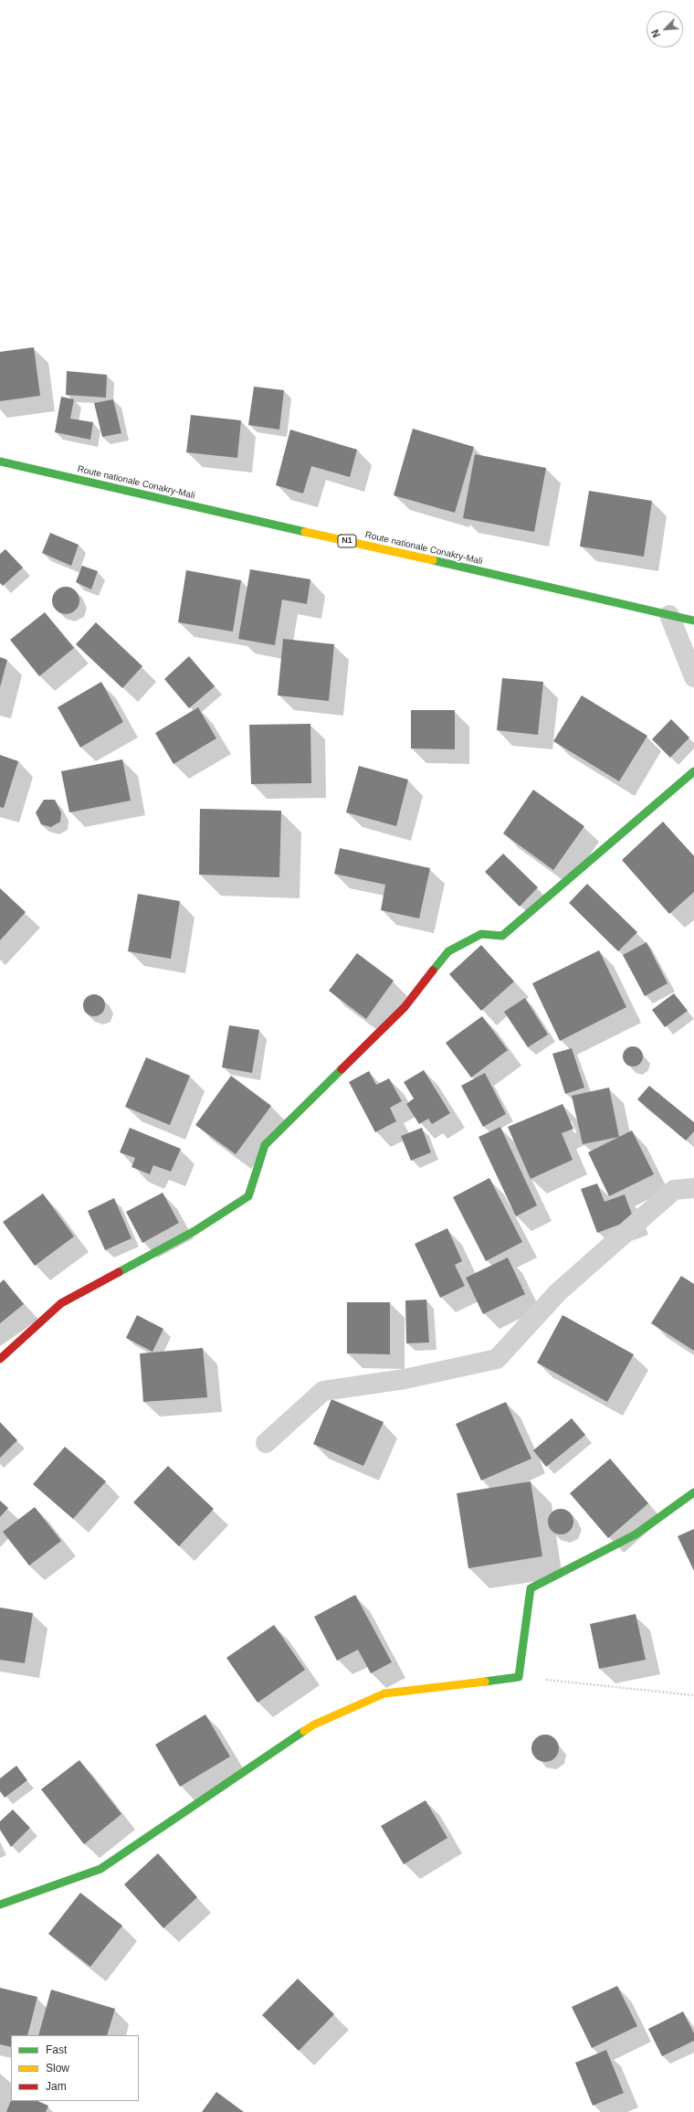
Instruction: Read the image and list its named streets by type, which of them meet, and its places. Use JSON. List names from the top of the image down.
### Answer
{
  "streets": {
    "main road": ["Route nationale Conakry-Mali", "N1"]
  },
  "legend": ["Fast", "Slow", "Jam"],
  "north": "bottom left"
}
